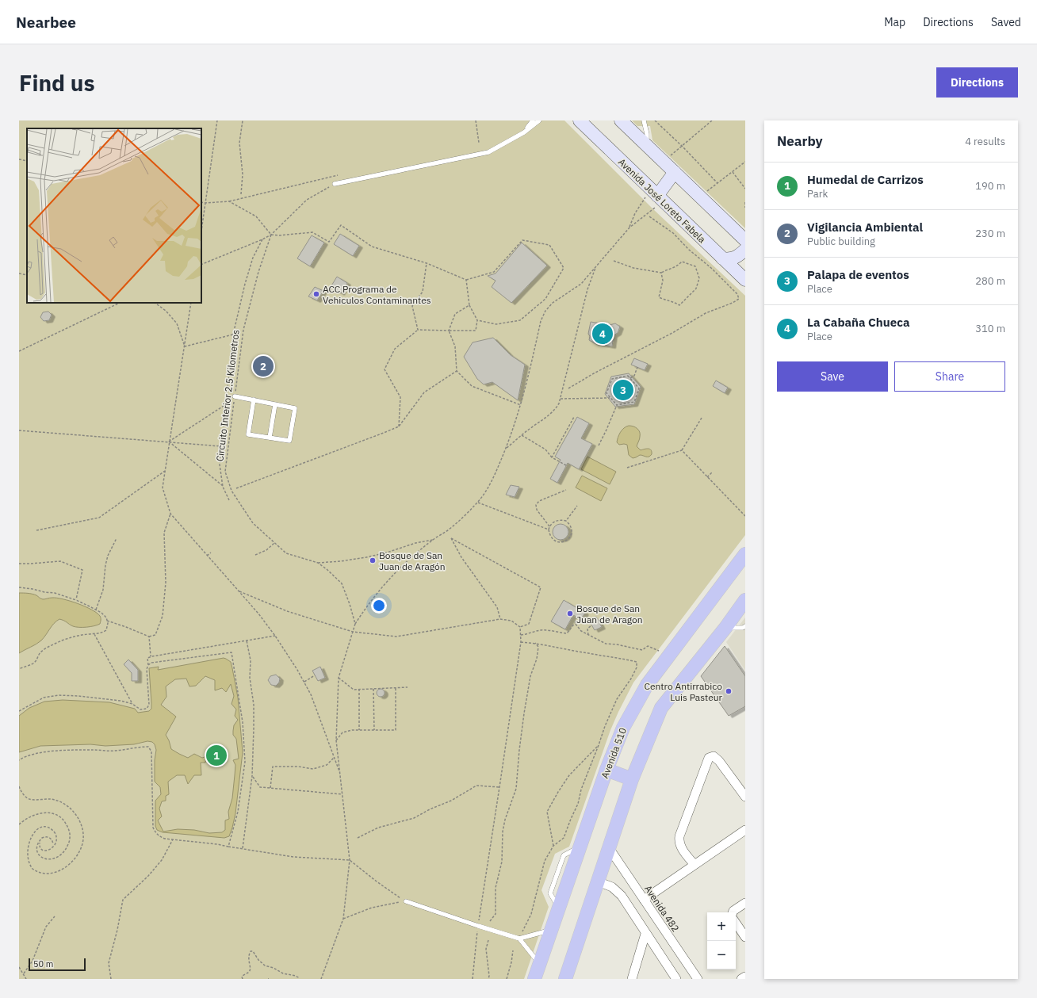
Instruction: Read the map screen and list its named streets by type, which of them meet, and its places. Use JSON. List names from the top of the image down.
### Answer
{
  "streets": {
    "main road": ["Avenida José Loreto Fabela", "Avenida 510"],
    "street": ["Avenida 482"],
    "path": ["Circuito Interior 2.5 Kilometros"]
  },
  "places": [
    "ACC Programa de Vehiculos Contaminantes",
    "Bosque de San Juan de Aragón",
    "Bosque de San Juan de Aragon",
    "Centro Antirrabico Luis Pasteur"
  ],
  "scale_bar": "50 m",
  "page": {
    "header": "Nearbee",
    "nav": ["Map", "Directions", "Saved"],
    "buttons": [
      "Directions",
      ["Save", "Share"]
    ],
    "title": "Find us",
    "heading": ["Nearby", "4 results"],
    "list": [
      {
        "mark": "1",
        "name": "Humedal de Carrizos",
        "note": "Park",
        "value": "190 m"
      },
      {
        "mark": "2",
        "name": "Vigilancia Ambiental",
        "note": "Public building",
        "value": "230 m"
      },
      {
        "mark": "3",
        "name": "Palapa de eventos",
        "note": "Place",
        "value": "280 m"
      },
      {
        "mark": "4",
        "name": "La Cabaña Chueca",
        "note": "Place",
        "value": "310 m"
      }
    ],
    "pins": [
      "4",
      "2",
      "3",
      "1"
    ],
    "map_buttons": ["+", "−"],
    "scale": "50 m"
  }
}
